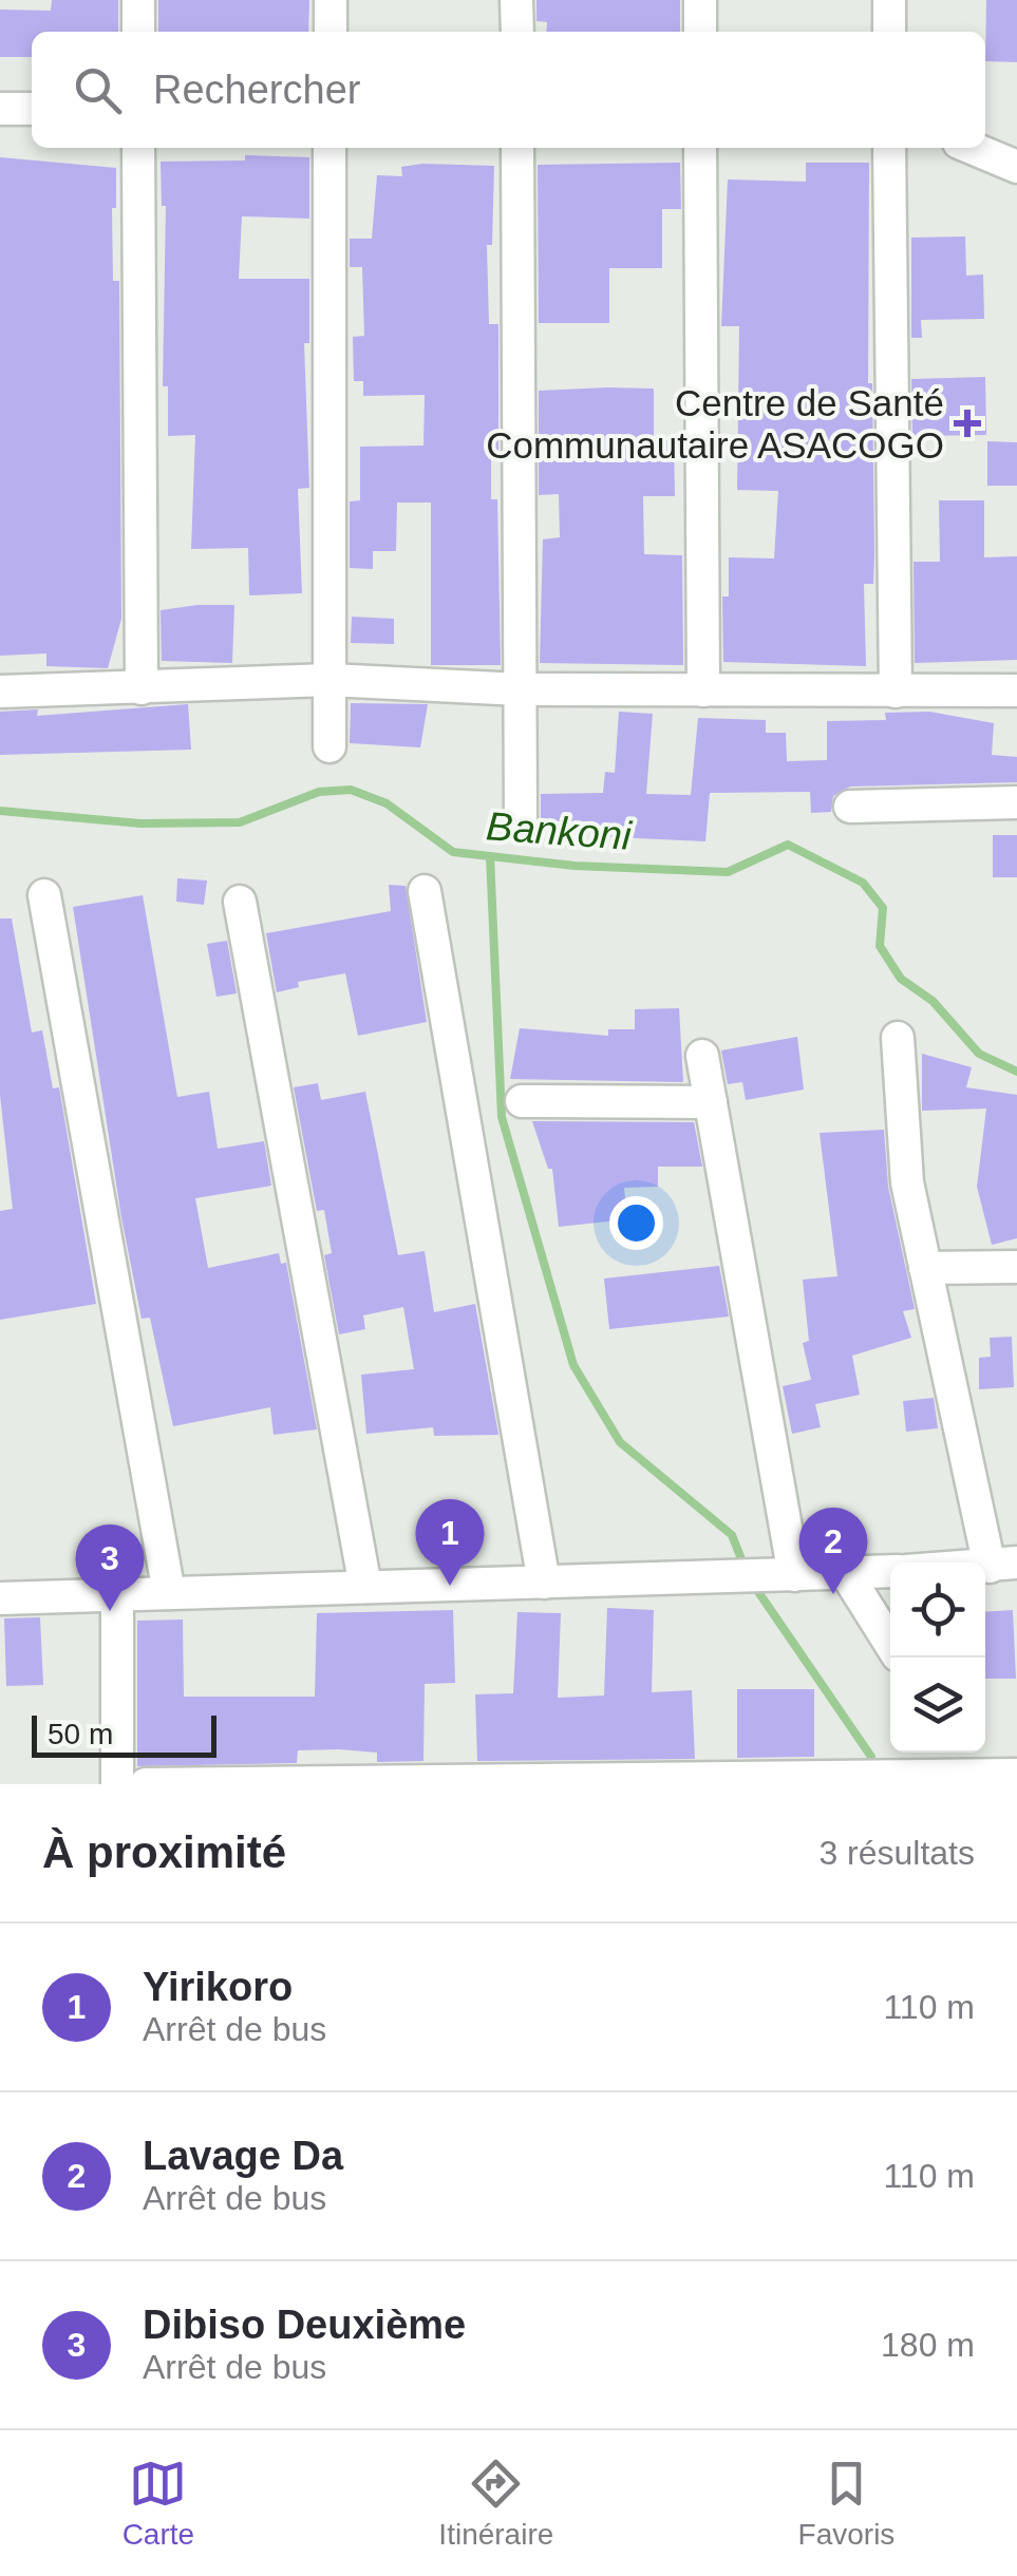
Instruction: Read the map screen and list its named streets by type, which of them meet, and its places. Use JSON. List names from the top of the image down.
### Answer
{
  "water": ["Bankoni"],
  "places": {
    "health": ["Centre de Santé Communautaire ASACOGO"]
  },
  "scale_bar": "50 m",
  "page": {
    "search": "Rechercher",
    "pins": ["1", "2", "3"],
    "scale": "50 m",
    "heading": ["À proximité", "3 résultats"],
    "list": [
      {
        "mark": "1",
        "name": "Yirikoro",
        "note": "Arrêt de bus",
        "value": "110 m"
      },
      {
        "mark": "2",
        "name": "Lavage Da",
        "note": "Arrêt de bus",
        "value": "110 m"
      },
      {
        "mark": "3",
        "name": "Dibiso Deuxième",
        "note": "Arrêt de bus",
        "value": "180 m"
      }
    ],
    "nav": ["Carte", "Itinéraire", "Favoris"]
  }
}
